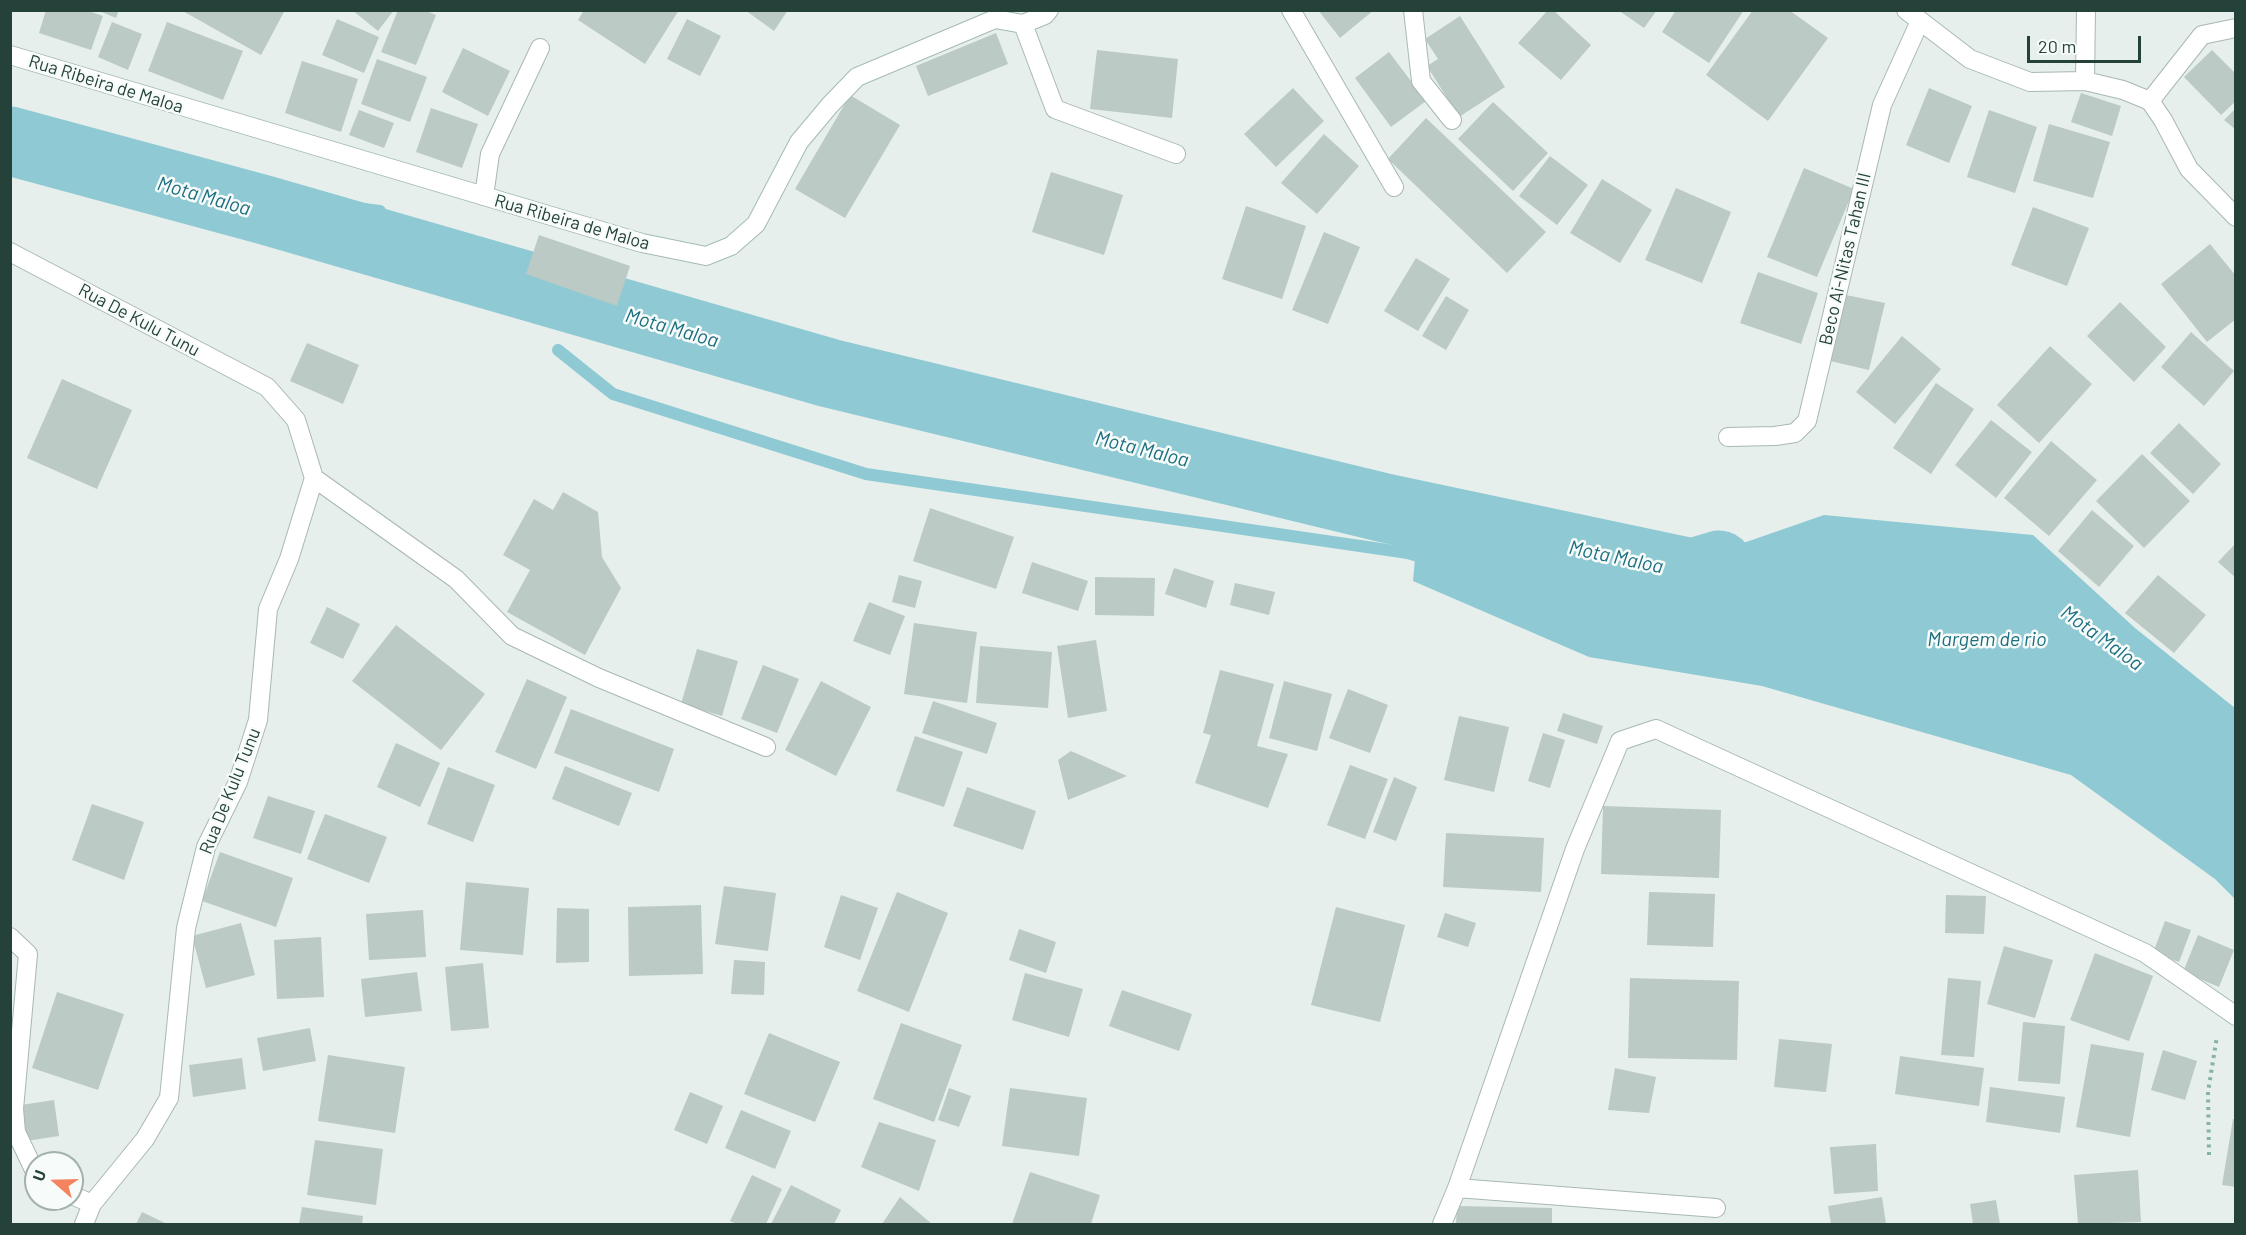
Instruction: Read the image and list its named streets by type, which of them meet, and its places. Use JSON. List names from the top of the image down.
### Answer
{
  "streets": {
    "street": ["Rua Ribeira de Maloa", "Beco Ai-Nitas Tahan III", "Rua De Kulu Tunu"]
  },
  "water": ["Mota Maloa", "Margem de rio"],
  "scale_bar": "20 m",
  "north": "left"
}
